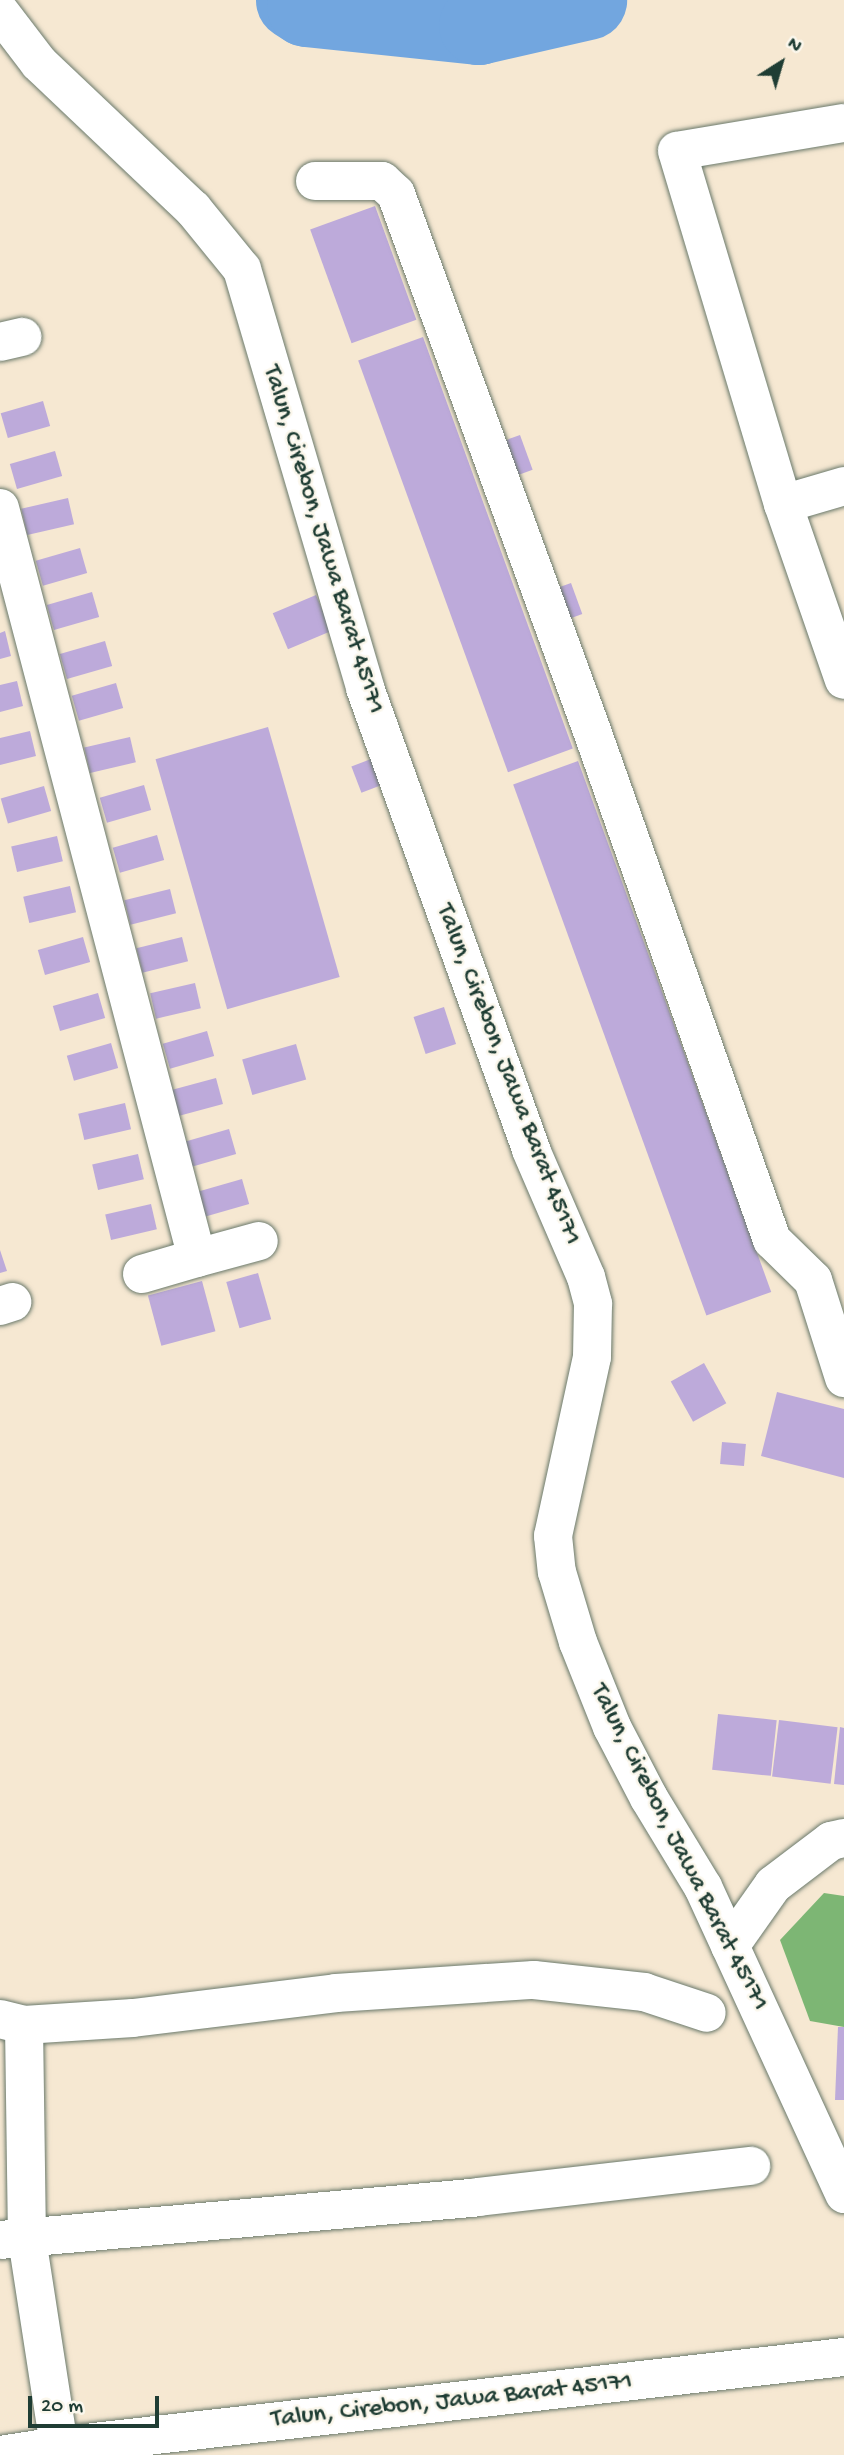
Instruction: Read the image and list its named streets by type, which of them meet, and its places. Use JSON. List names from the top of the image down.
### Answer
{
  "streets": {
    "street": ["Talun, Cirebon, Jawa Barat 45171"]
  },
  "scale_bar": "20 m",
  "north": "top right"
}
